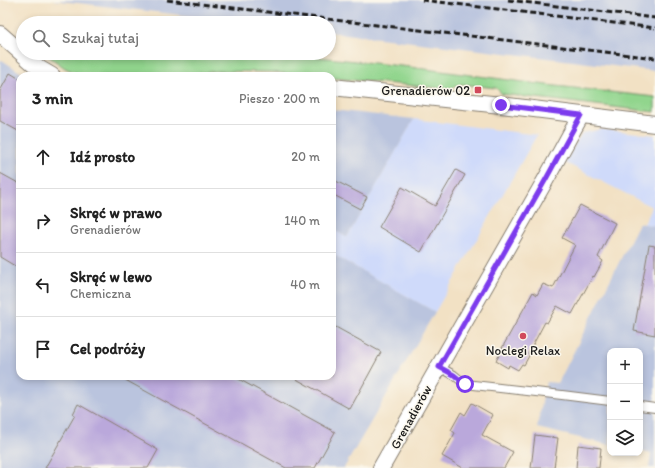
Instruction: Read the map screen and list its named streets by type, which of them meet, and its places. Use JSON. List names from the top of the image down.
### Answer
{
  "streets": {
    "street": ["Grenadierów"]
  },
  "places": {
    "transit": ["Grenadierów 02"],
    "other": ["Noclegi Relax"]
  },
  "page": {
    "search": "Szukaj tutaj",
    "heading": ["3 min", "Pieszo · 200 m"],
    "list": [
      ["Idź prosto", "20 m"],
      ["Skręć w prawo", "Grenadierów", "140 m"],
      ["Skręć w lewo", "Chemiczna", "40 m"],
      "Cel podróży"
    ],
    "map_buttons": ["+", "−"]
  }
}
